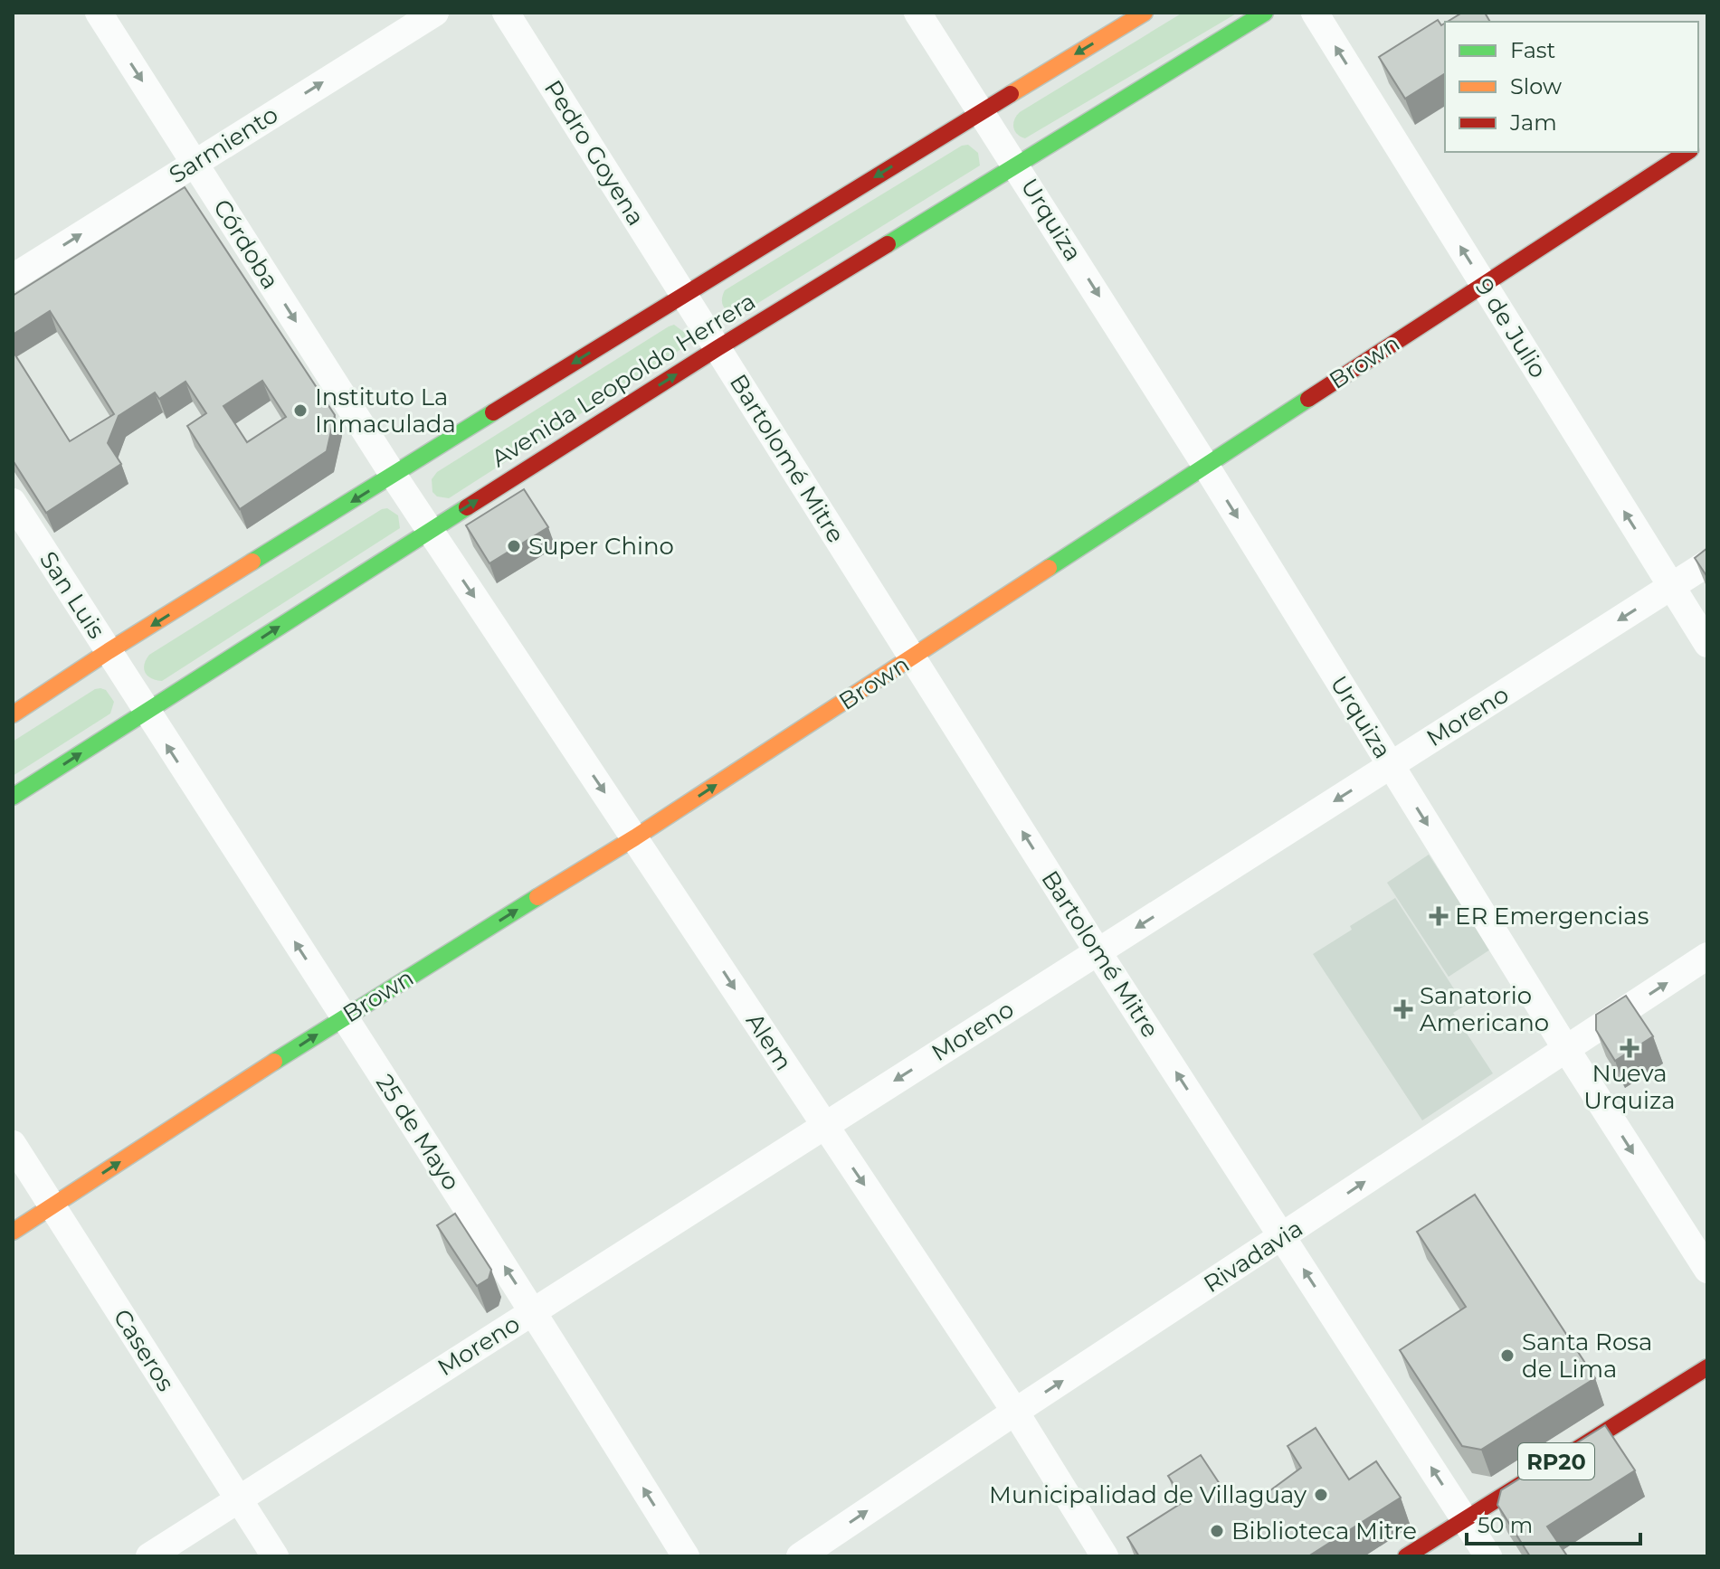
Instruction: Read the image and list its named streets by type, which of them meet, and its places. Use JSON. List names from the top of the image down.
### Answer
{
  "streets": {
    "street": [
      "Sarmiento",
      "Pedro Goyena",
      "Urquiza",
      "Córdoba",
      "9 de Julio",
      "Brown",
      "Avenida Leopoldo Herrera",
      "Bartolomé Mitre",
      "San Luis",
      "Moreno",
      "Alem",
      "25 de Mayo",
      "Rivadavia",
      "Caseros",
      "RP20"
    ]
  },
  "crossings": [
    ["Sarmiento", "Córdoba"],
    ["Pedro Goyena", "Avenida Leopoldo Herrera"],
    ["Pedro Goyena", "Bartolomé Mitre"],
    ["Urquiza", "Brown"],
    ["Urquiza", "Avenida Leopoldo Herrera"],
    ["Urquiza", "Moreno"],
    ["Urquiza", "Rivadavia"],
    ["Córdoba", "Avenida Leopoldo Herrera"],
    ["Córdoba", "Alem"],
    ["9 de Julio", "Brown"],
    ["9 de Julio", "Moreno"],
    ["Brown", "Bartolomé Mitre"],
    ["Brown", "Alem"],
    ["Brown", "25 de Mayo"],
    ["Brown", "Caseros"],
    ["Avenida Leopoldo Herrera", "Bartolomé Mitre"],
    ["Avenida Leopoldo Herrera", "San Luis"],
    ["Avenida Leopoldo Herrera", "Alem"],
    ["Avenida Leopoldo Herrera", "25 de Mayo"],
    ["Bartolomé Mitre", "Moreno"],
    ["Bartolomé Mitre", "Rivadavia"],
    ["Bartolomé Mitre", "RP20"],
    ["San Luis", "25 de Mayo"],
    ["Moreno", "Alem"],
    ["Moreno", "25 de Mayo"],
    ["Moreno", "Caseros"],
    ["Alem", "Rivadavia"]
  ],
  "one_way": [
    "Sarmiento",
    "Urquiza",
    "Córdoba",
    "9 de Julio",
    "Brown",
    "Bartolomé Mitre",
    "Moreno",
    "Alem",
    "25 de Mayo",
    "Rivadavia"
  ],
  "places": {
    "other": [
      "Instituto La Inmaculada",
      "Super Chino",
      "Santa Rosa de Lima",
      "Municipalidad de Villaguay",
      "Biblioteca Mitre"
    ],
    "health": ["ER Emergencias", "Sanatorio Americano", "Nueva Urquiza"]
  },
  "legend": ["Fast", "Slow", "Jam"],
  "scale_bar": "50 m"
}
